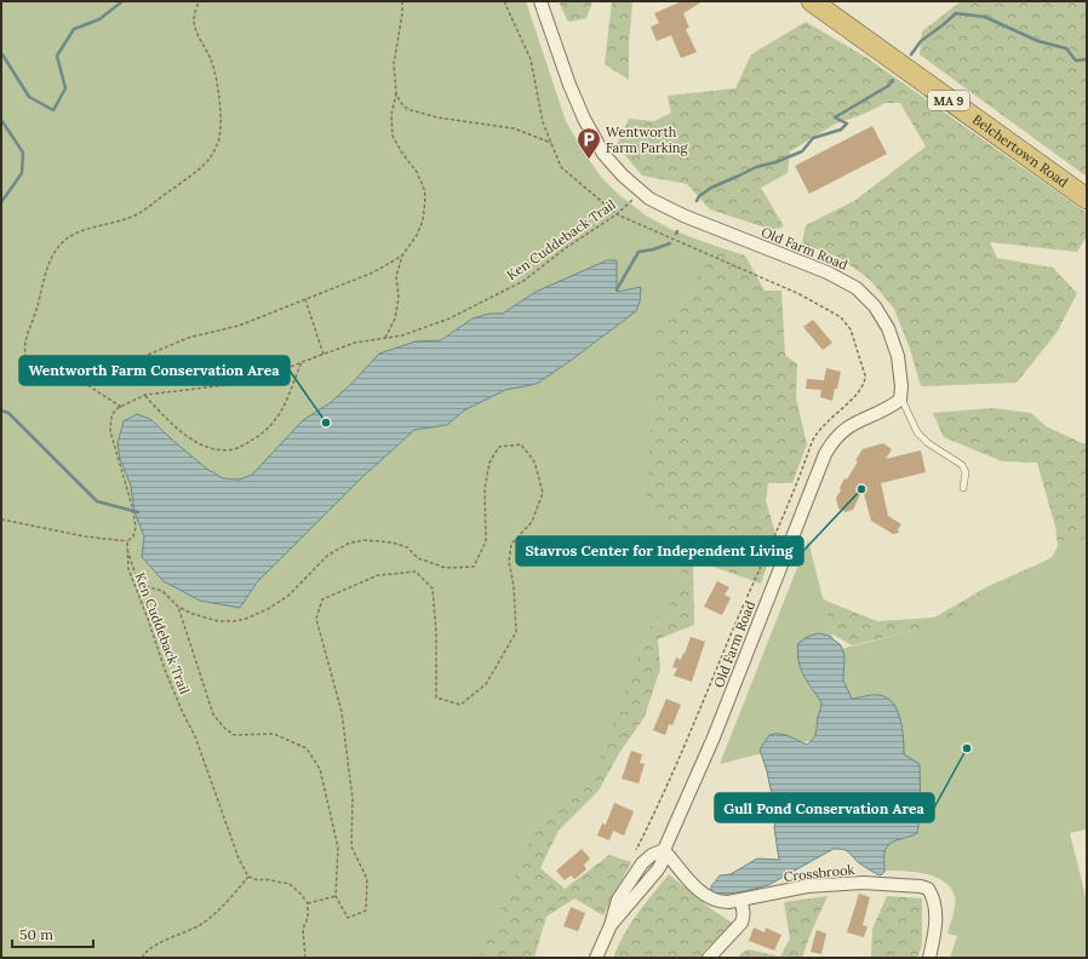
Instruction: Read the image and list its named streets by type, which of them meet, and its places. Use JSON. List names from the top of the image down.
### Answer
{
  "streets": {
    "highway": ["MA 9", "Belchertown Road"],
    "street": ["Old Farm Road", "Crossbrook"],
    "path": ["Ken Cuddeback Trail"]
  },
  "crossings": [
    ["Ken Cuddeback Trail", "Old Farm Road"],
    ["Old Farm Road", "Crossbrook"]
  ],
  "places": {
    "parking": ["Wentworth Farm Parking"],
    "other": ["Wentworth Farm Conservation Area", "Stavros Center for Independent Living", "Gull Pond Conservation Area"]
  },
  "scale_bar": "50 m"
}
